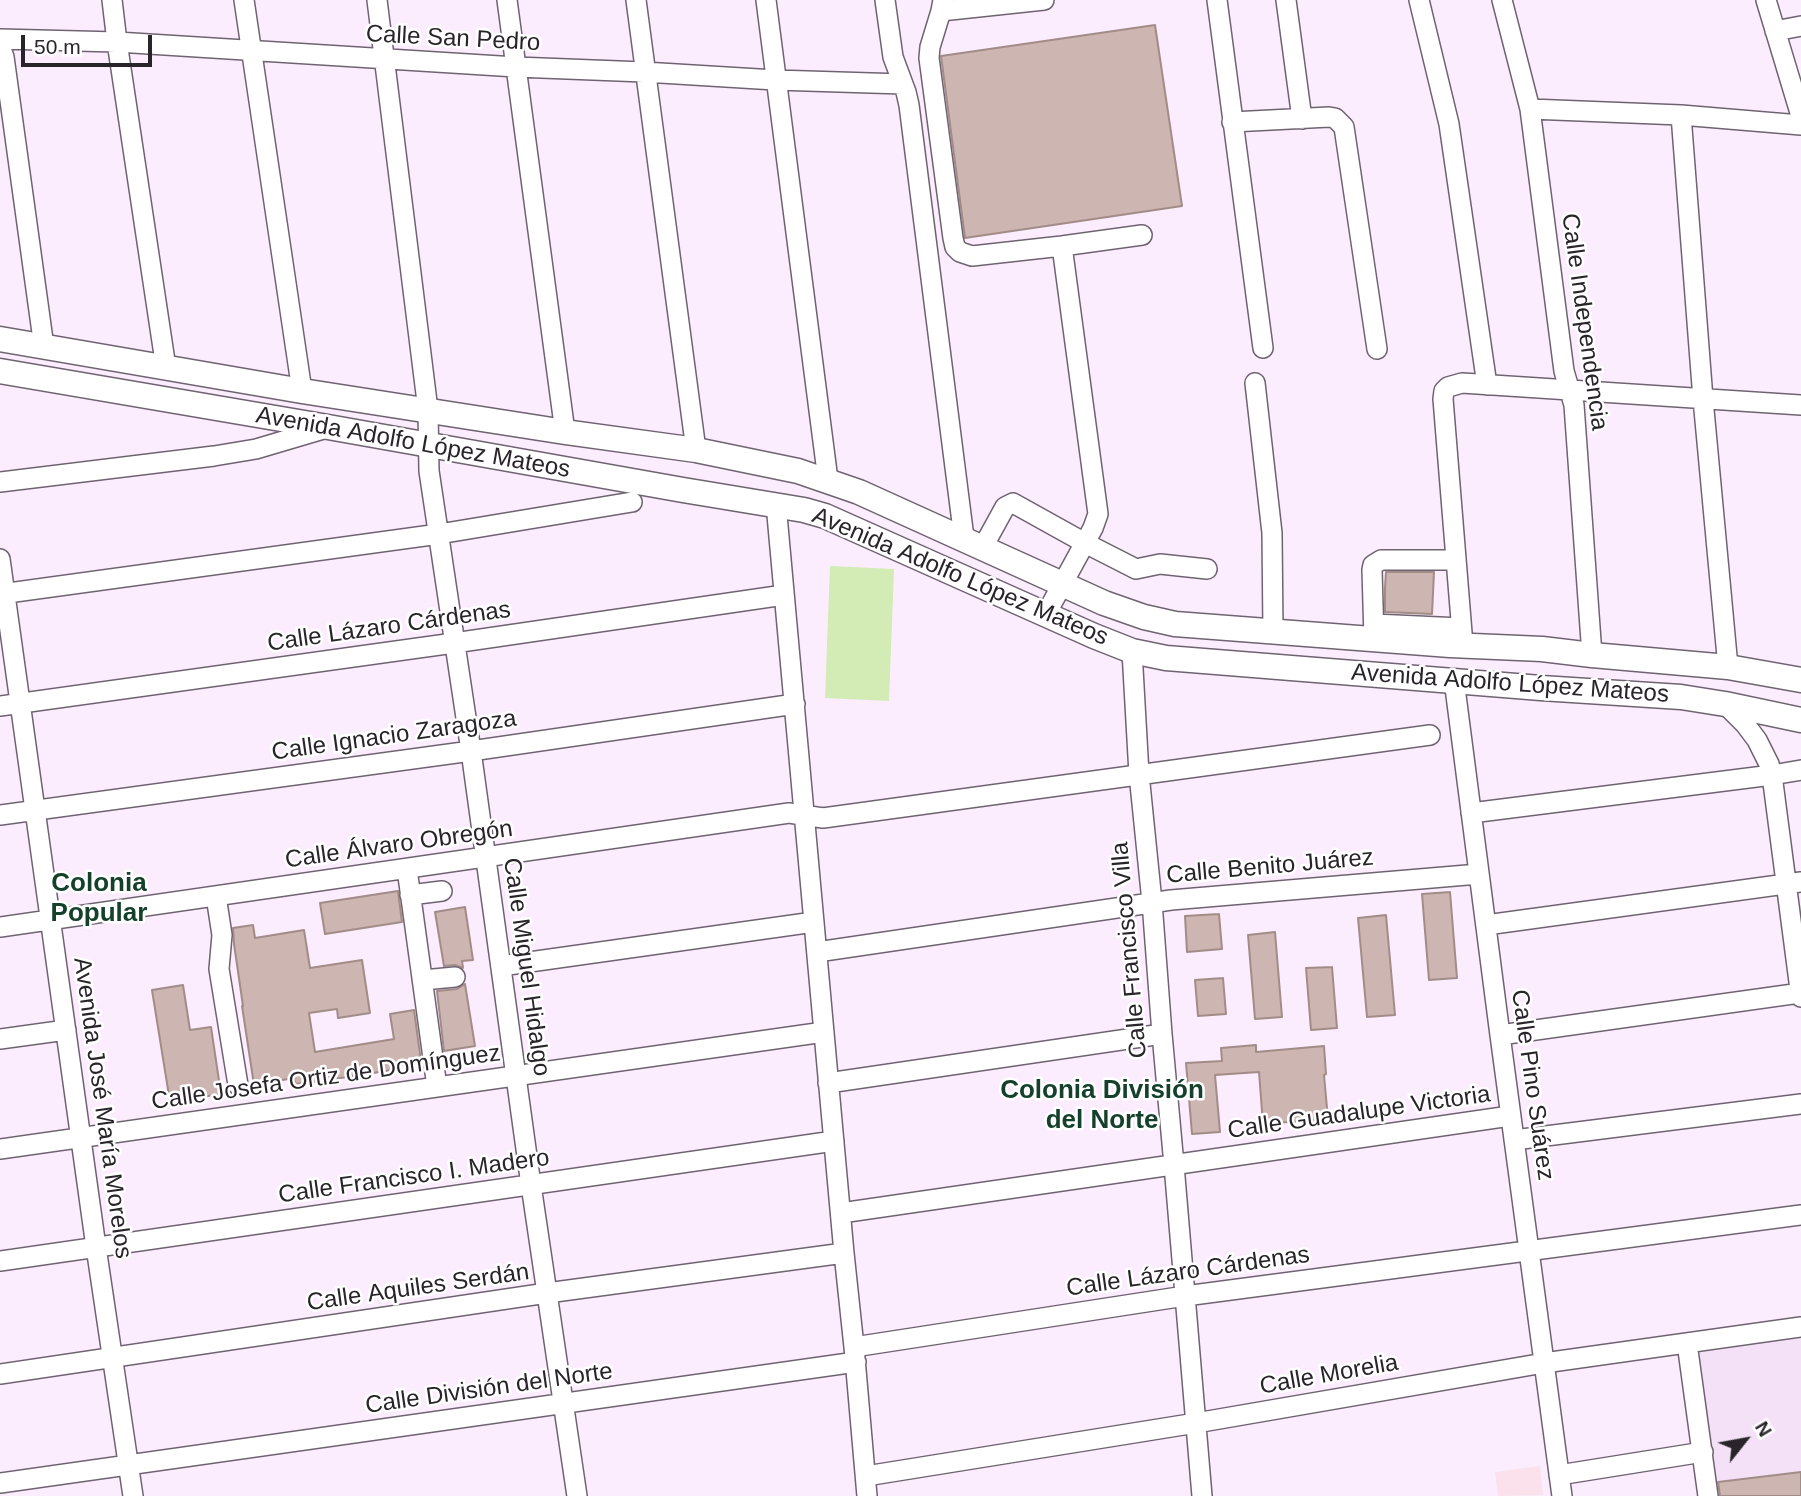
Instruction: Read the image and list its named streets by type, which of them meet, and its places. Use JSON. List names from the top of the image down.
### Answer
{
  "streets": {
    "main road": ["Avenida Adolfo López Mateos"],
    "street": [
      "Calle San Pedro",
      "Calle Independencia",
      "Calle Lázaro Cárdenas",
      "Calle Ignacio Zaragoza",
      "Calle Álvaro Obregón",
      "Calle Benito Juárez",
      "Calle Francisco Villa",
      "Calle Miguel Hidalgo",
      "Calle Josefa Ortiz de Domínguez",
      "Calle Pino Suárez",
      "Avenida José María Morelos",
      "Calle Guadalupe Victoria",
      "Calle Francisco I. Madero",
      "Calle Aquiles Serdán",
      "Calle Morelia",
      "Calle División del Norte"
    ]
  },
  "crossings": [
    ["Calle San Pedro", "Calle Miguel Hidalgo"],
    ["Calle Independencia", "Avenida Adolfo López Mateos"],
    ["Avenida Adolfo López Mateos", "Calle Francisco Villa"],
    ["Avenida Adolfo López Mateos", "Calle Miguel Hidalgo"],
    ["Avenida Adolfo López Mateos", "Calle Pino Suárez"],
    ["Calle Lázaro Cárdenas", "Calle Francisco Villa"],
    ["Calle Lázaro Cárdenas", "Calle Miguel Hidalgo"],
    ["Calle Lázaro Cárdenas", "Calle Pino Suárez"],
    ["Calle Lázaro Cárdenas", "Avenida José María Morelos"],
    ["Calle Lázaro Cárdenas", "Calle División del Norte"],
    ["Calle Ignacio Zaragoza", "Calle Miguel Hidalgo"],
    ["Calle Ignacio Zaragoza", "Avenida José María Morelos"],
    ["Calle Álvaro Obregón", "Calle Francisco Villa"],
    ["Calle Álvaro Obregón", "Calle Miguel Hidalgo"],
    ["Calle Álvaro Obregón", "Avenida José María Morelos"],
    ["Calle Benito Juárez", "Calle Francisco Villa"],
    ["Calle Benito Juárez", "Calle Pino Suárez"],
    ["Calle Francisco Villa", "Calle Guadalupe Victoria"],
    ["Calle Francisco Villa", "Calle Morelia"],
    ["Calle Miguel Hidalgo", "Calle Josefa Ortiz de Domínguez"],
    ["Calle Miguel Hidalgo", "Calle Francisco I. Madero"],
    ["Calle Miguel Hidalgo", "Calle Aquiles Serdán"],
    ["Calle Miguel Hidalgo", "Calle División del Norte"],
    ["Calle Josefa Ortiz de Domínguez", "Avenida José María Morelos"],
    ["Calle Pino Suárez", "Calle Guadalupe Victoria"],
    ["Calle Pino Suárez", "Calle Morelia"],
    ["Avenida José María Morelos", "Calle Francisco I. Madero"],
    ["Avenida José María Morelos", "Calle Aquiles Serdán"],
    ["Avenida José María Morelos", "Calle División del Norte"]
  ],
  "districts": ["Colonia Popular", "Colonia División del Norte"],
  "scale_bar": "50 m",
  "north": "top right"
}
